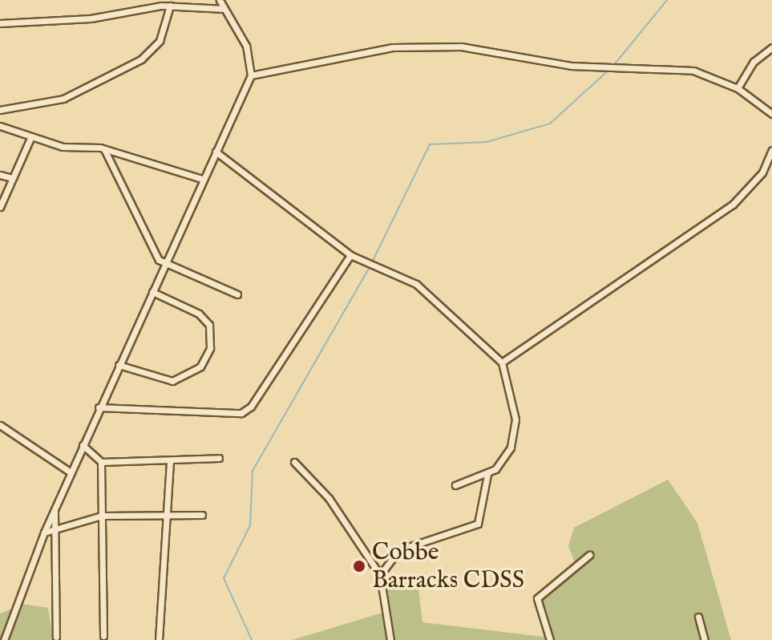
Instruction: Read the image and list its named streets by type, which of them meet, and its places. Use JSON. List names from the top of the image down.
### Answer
{
  "places": ["Cobbe Barracks CDSS"]
}
